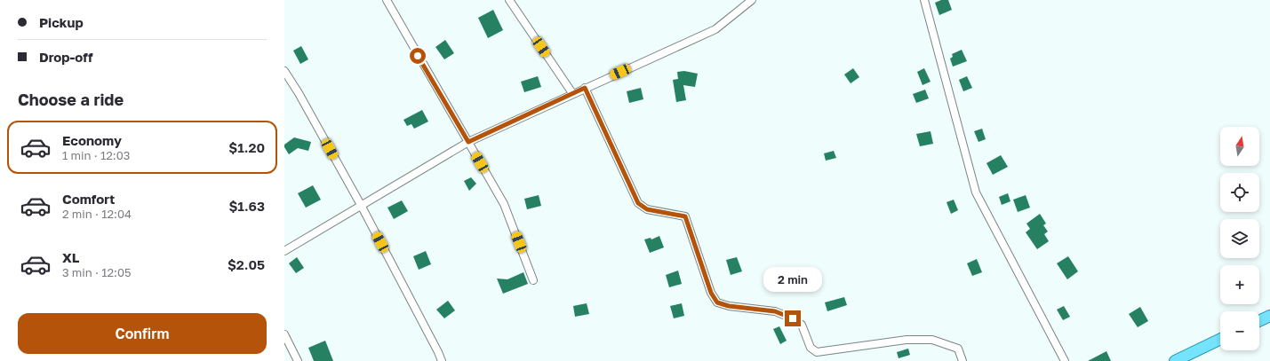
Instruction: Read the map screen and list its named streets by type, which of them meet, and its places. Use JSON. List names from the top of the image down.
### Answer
{
  "north": "top",
  "page": {
    "banner": ["Pickup", "Drop-off"],
    "heading": "Choose a ride",
    "list": [
      {
        "name": "Economy",
        "note": "1 min · 12:03",
        "value": "$1.20"
      },
      {
        "name": "Comfort",
        "note": "2 min · 12:04",
        "value": "$1.63"
      },
      {
        "name": "XL",
        "note": "3 min · 12:05",
        "value": "$2.05"
      }
    ],
    "map_buttons": ["+", "−"],
    "bubble": "2 min",
    "buttons": "Confirm"
  }
}
